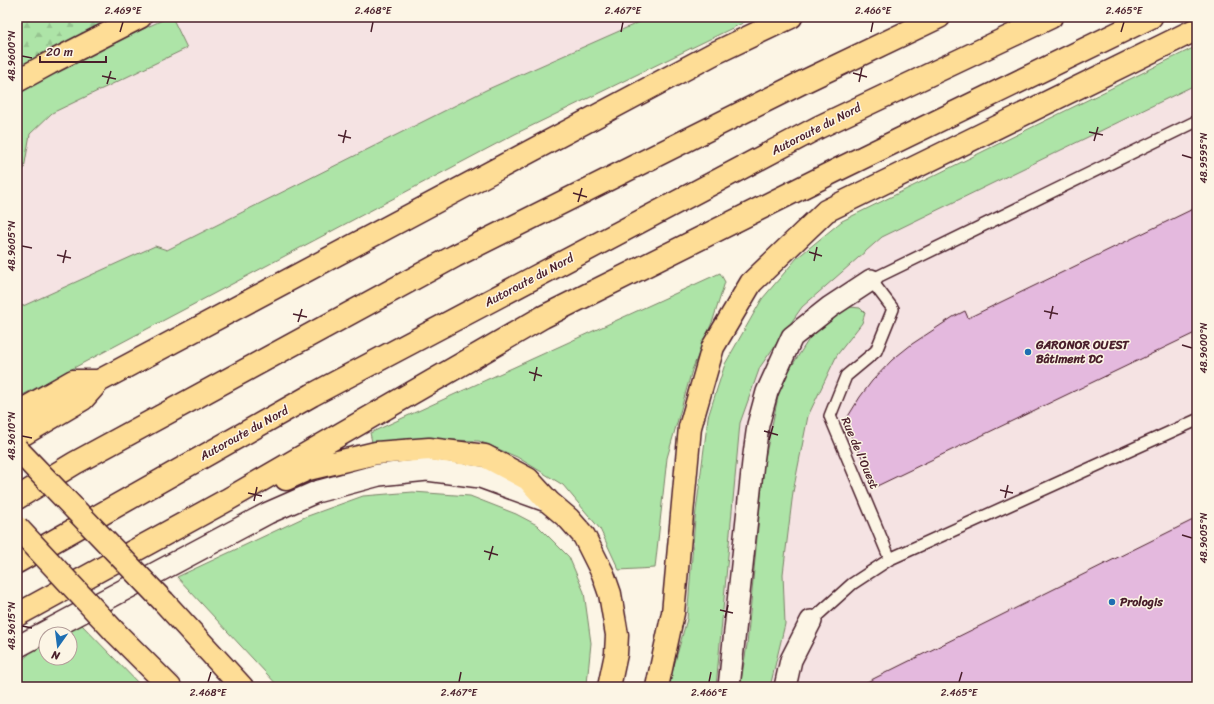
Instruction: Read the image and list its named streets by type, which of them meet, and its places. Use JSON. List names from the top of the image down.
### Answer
{
  "streets": {
    "highway": ["Autoroute du Nord"],
    "lane": ["Rue de l'Ouest"]
  },
  "places": ["GARONOR OUEST Bâtiment DC", "Prologis"],
  "scale_bar": "20 m",
  "north": "bottom",
  "coordinates": [
    "2.469°E",
    "2.468°E",
    "2.467°E",
    "2.466°E",
    "2.465°E",
    "48.9600°N",
    "48.9595°N",
    "48.9605°N",
    "48.9610°N",
    "48.9615°N"
  ]
}
